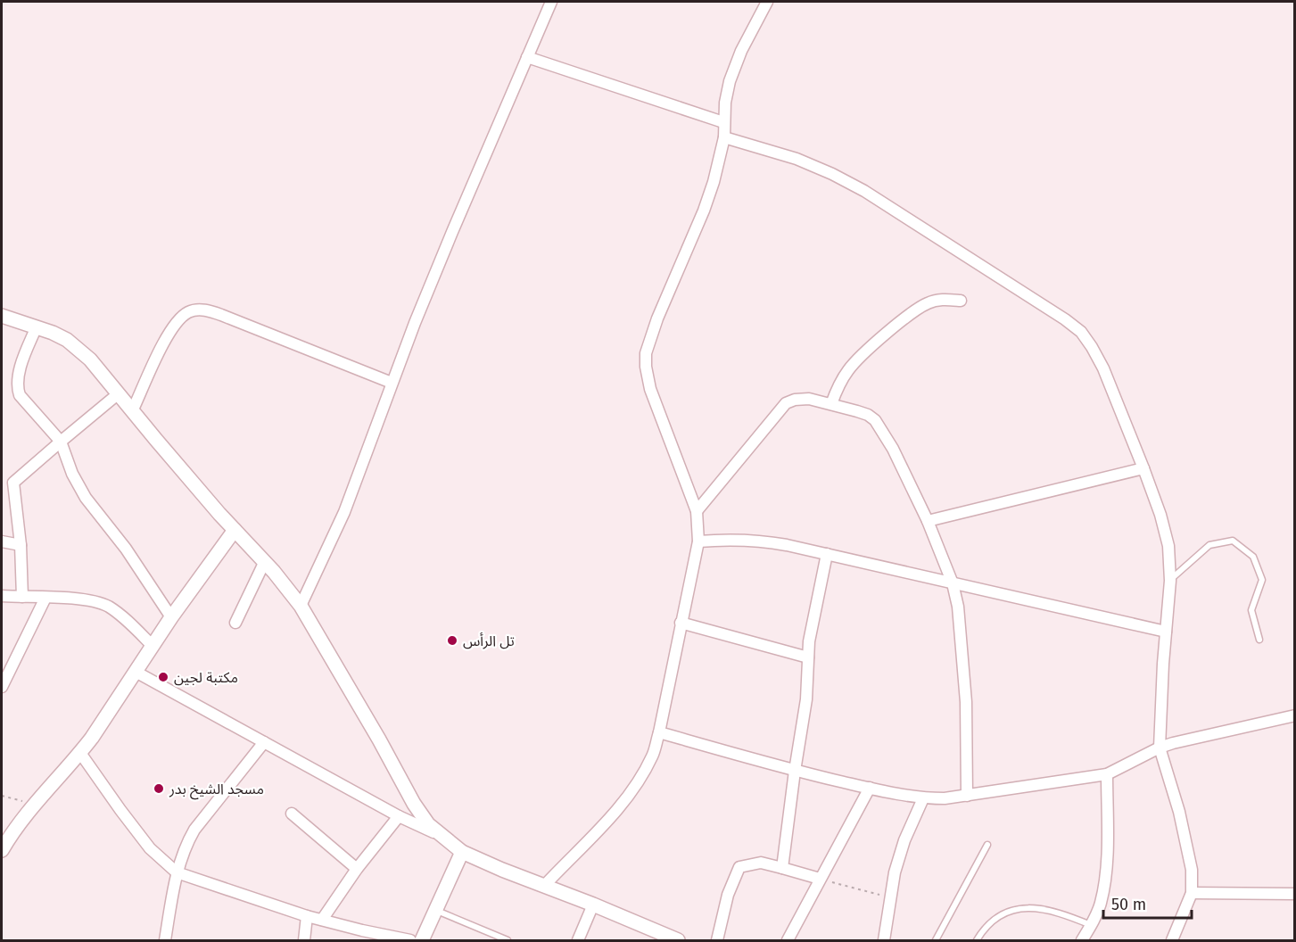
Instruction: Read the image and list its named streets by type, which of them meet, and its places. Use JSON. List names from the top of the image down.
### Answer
{
  "places": ["تل الرأس", "مكتبة لجين", "مسجد الشيخ بدر"],
  "scale_bar": "50 m"
}
